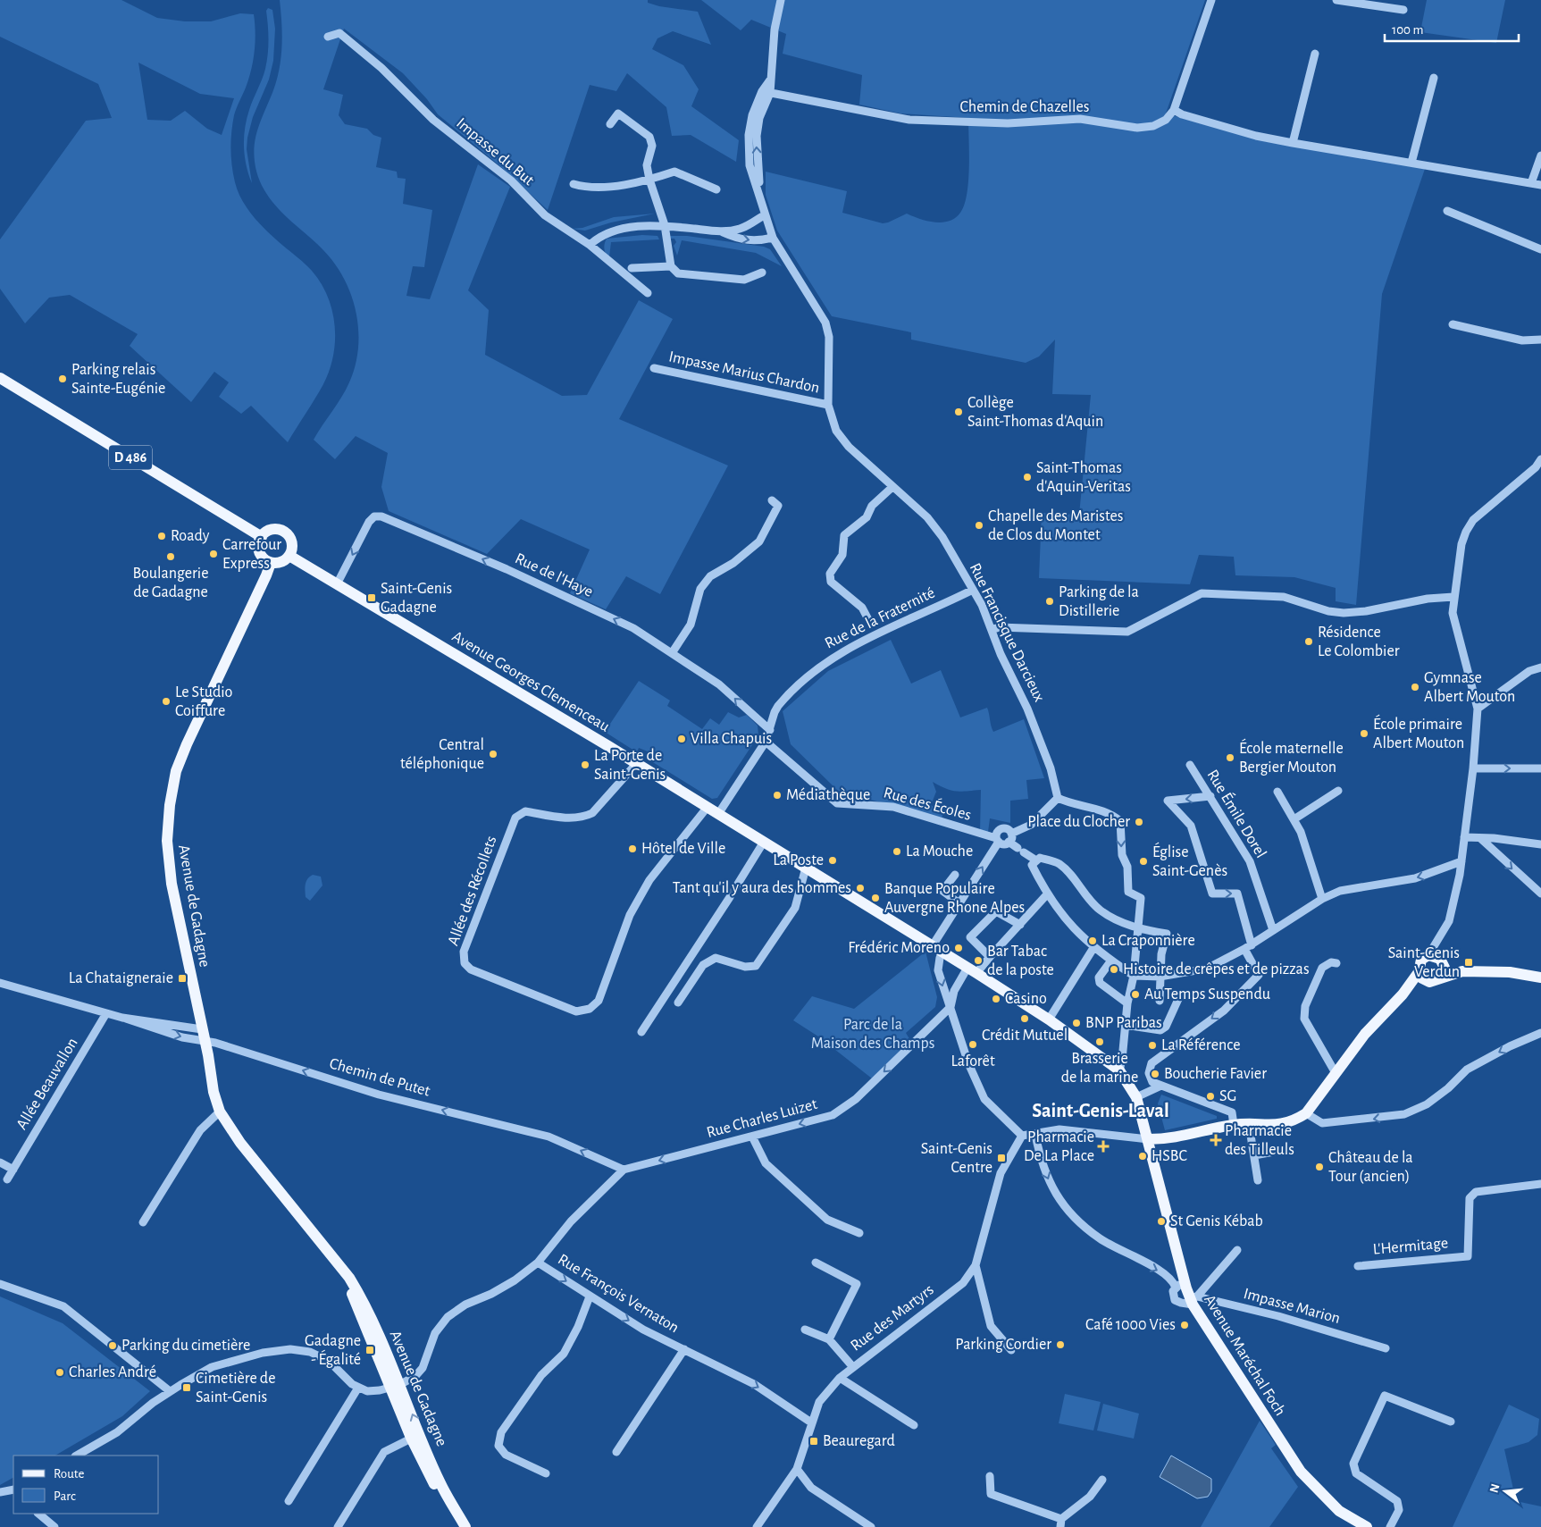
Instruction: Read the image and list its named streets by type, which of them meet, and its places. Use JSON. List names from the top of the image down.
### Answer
{
  "streets": {
    "main road": [
      "D 486",
      "Avenue Georges Clemenceau",
      "Avenue de Gadagne",
      "Avenue Maréchal Foch"
    ],
    "street": [
      "Chemin de Chazelles",
      "Impasse du But",
      "Impasse Marius Chardon",
      "Rue de l'Haye",
      "Rue de la Fraternité",
      "Rue Francisque Darcieux",
      "Rue des Écoles",
      "Rue Émile Dorel",
      "Allée des Récollets",
      "Chemin de Putet",
      "Allée Beauvallon",
      "Rue Charles Luizet",
      "L'Hermitage",
      "Rue François Vernaton",
      "Impasse Marion",
      "Rue des Martyrs"
    ]
  },
  "crossings": [
    ["Chemin de Chazelles", "Rue Francisque Darcieux"],
    ["Impasse Marius Chardon", "Rue Francisque Darcieux"],
    ["D 486", "Avenue Georges Clemenceau"],
    ["D 486", "Avenue de Gadagne"],
    ["Rue de l'Haye", "Rue de la Fraternité"],
    ["Rue de l'Haye", "Avenue Georges Clemenceau"],
    ["Rue de la Fraternité", "Rue Francisque Darcieux"],
    ["Rue de la Fraternité", "Avenue Georges Clemenceau"],
    ["Rue de la Fraternité", "Rue des Écoles"],
    ["Avenue Georges Clemenceau", "Allée des Récollets"],
    ["Avenue Georges Clemenceau", "Avenue de Gadagne"],
    ["Avenue Georges Clemenceau", "Rue Charles Luizet"],
    ["Avenue Georges Clemenceau", "Avenue Maréchal Foch"],
    ["Avenue de Gadagne", "Chemin de Putet"],
    ["Chemin de Putet", "Allée Beauvallon"],
    ["Chemin de Putet", "Rue Charles Luizet"],
    ["Rue François Vernaton", "Rue des Martyrs"],
    ["Impasse Marion", "Avenue Maréchal Foch"]
  ],
  "one_way": ["Rue de l'Haye", "Rue Charles Luizet", "Rue François Vernaton"],
  "districts": ["Saint-Genis-Laval"],
  "parks": ["Parc de la Maison des Champs"],
  "places": {
    "other": [
      "Parking relais Sainte-Eugénie",
      "Collège Saint-Thomas d'Aquin",
      "Saint-Thomas d'Aquin-Veritas",
      "Chapelle des Maristes de Clos du Montet",
      "Roady",
      "Carrefour Express",
      "Boulangerie de Gadagne",
      "Parking de la Distillerie",
      "Résidence Le Colombier",
      "Gymnase Albert Mouton",
      "Le Studio Coiffure",
      "École primaire Albert Mouton",
      "Villa Chapuis",
      "Central téléphonique",
      "École maternelle Bergier Mouton",
      "La Porte de Saint-Genis",
      "Médiathèque",
      "Place du Clocher",
      "Hôtel de Ville",
      "La Mouche",
      "La Poste",
      "Église Saint-Genès",
      "Tant qu'il y aura des hommes",
      "Banque Populaire Auvergne Rhone Alpes",
      "La Craponnière",
      "Frédéric Moreno",
      "Bar Tabac de la poste",
      "Histoire de crêpes et de pizzas",
      "Au Temps Suspendu",
      "Casino",
      "Crédit Mutuel",
      "BNP Paribas",
      "Brasserie de la marine",
      "Laforêt",
      "La Référence",
      "Boucherie Favier",
      "SG",
      "HSBC",
      "Château de la Tour (ancien)",
      "St Genis Kébab",
      "Café 1000 Vies",
      "Parking Cordier",
      "Parking du cimetière",
      "Charles André"
    ],
    "transit": [
      "Saint-Genis Gadagne",
      "Saint-Genis Verdun",
      "La Chataigneraie",
      "Saint-Genis Centre",
      "Gadagne - Égalité",
      "Cimetière de Saint-Genis",
      "Beauregard"
    ],
    "health": ["Pharmacie des Tilleuls", "Pharmacie De La Place"]
  },
  "legend": ["Route", "Parc"],
  "scale_bar": "100 m",
  "north": "left"
}
